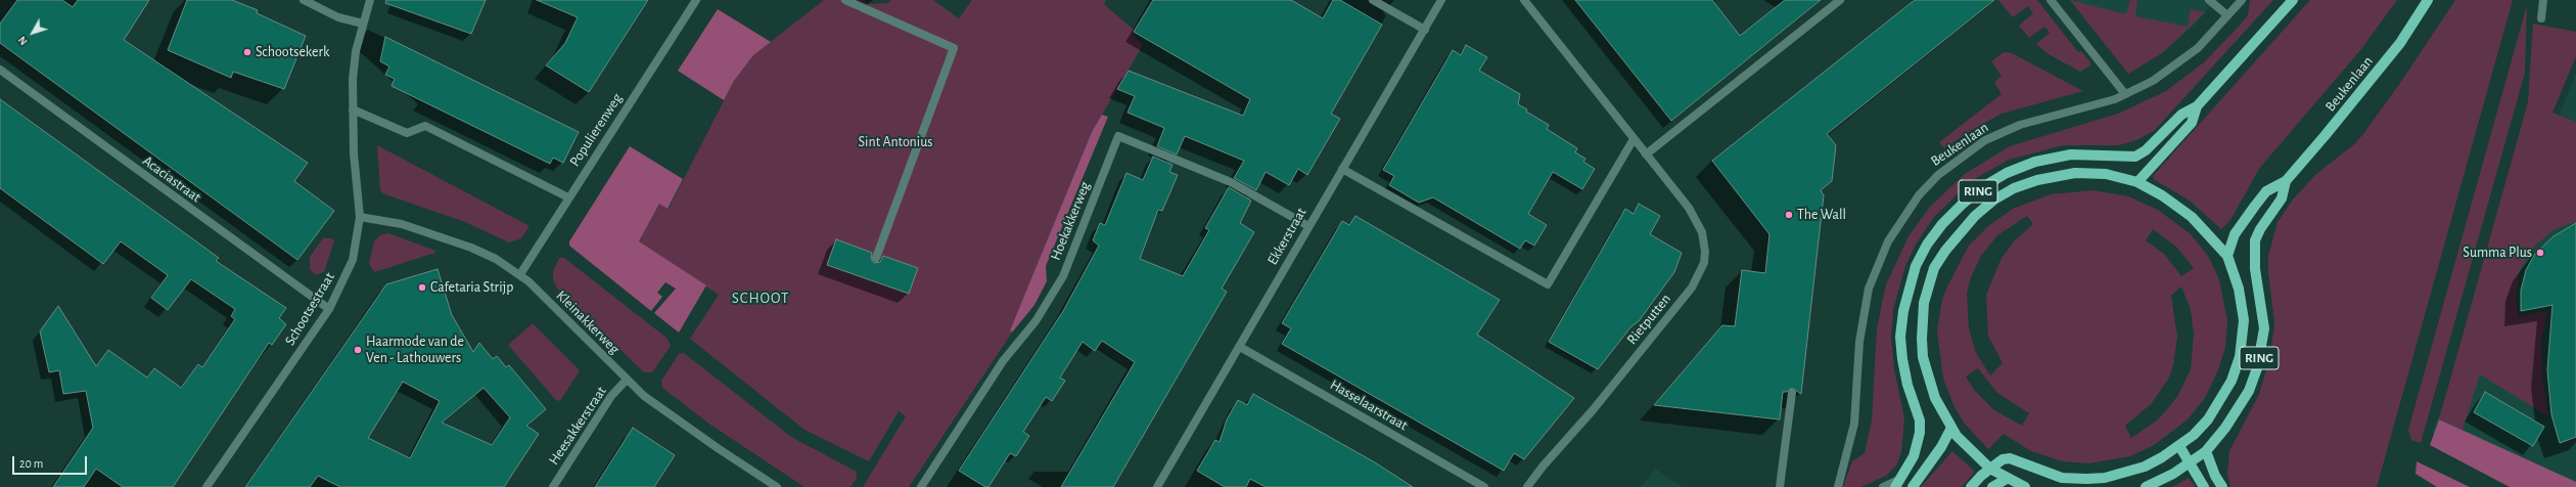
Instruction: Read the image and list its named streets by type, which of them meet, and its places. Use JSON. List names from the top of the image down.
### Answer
{
  "streets": {
    "main road": ["Beukenlaan", "RING"],
    "street": [
      "Populierenweg",
      "Acaciastraat",
      "Hoekakkerweg",
      "Ekkerstraat",
      "Schootsestraat",
      "Rietputten",
      "Kleinakkerweg",
      "Hasselaarstraat",
      "Heesakkerstraat"
    ]
  },
  "crossings": [
    ["Beukenlaan", "RING"],
    ["Populierenweg", "Kleinakkerweg"],
    ["Acaciastraat", "Schootsestraat"],
    ["Hoekakkerweg", "Ekkerstraat"],
    ["Ekkerstraat", "Hasselaarstraat"],
    ["Schootsestraat", "Kleinakkerweg"],
    ["Kleinakkerweg", "Heesakkerstraat"]
  ],
  "districts": ["SCHOOT"],
  "parks": ["Sint Antonius"],
  "places": [
    "Schootsekerk",
    "The Wall",
    "Summa Plus",
    "Cafetaria Strijp",
    "Haarmode van de Ven - Lathouwers"
  ],
  "scale_bar": "20 m",
  "north": "bottom left"
}
